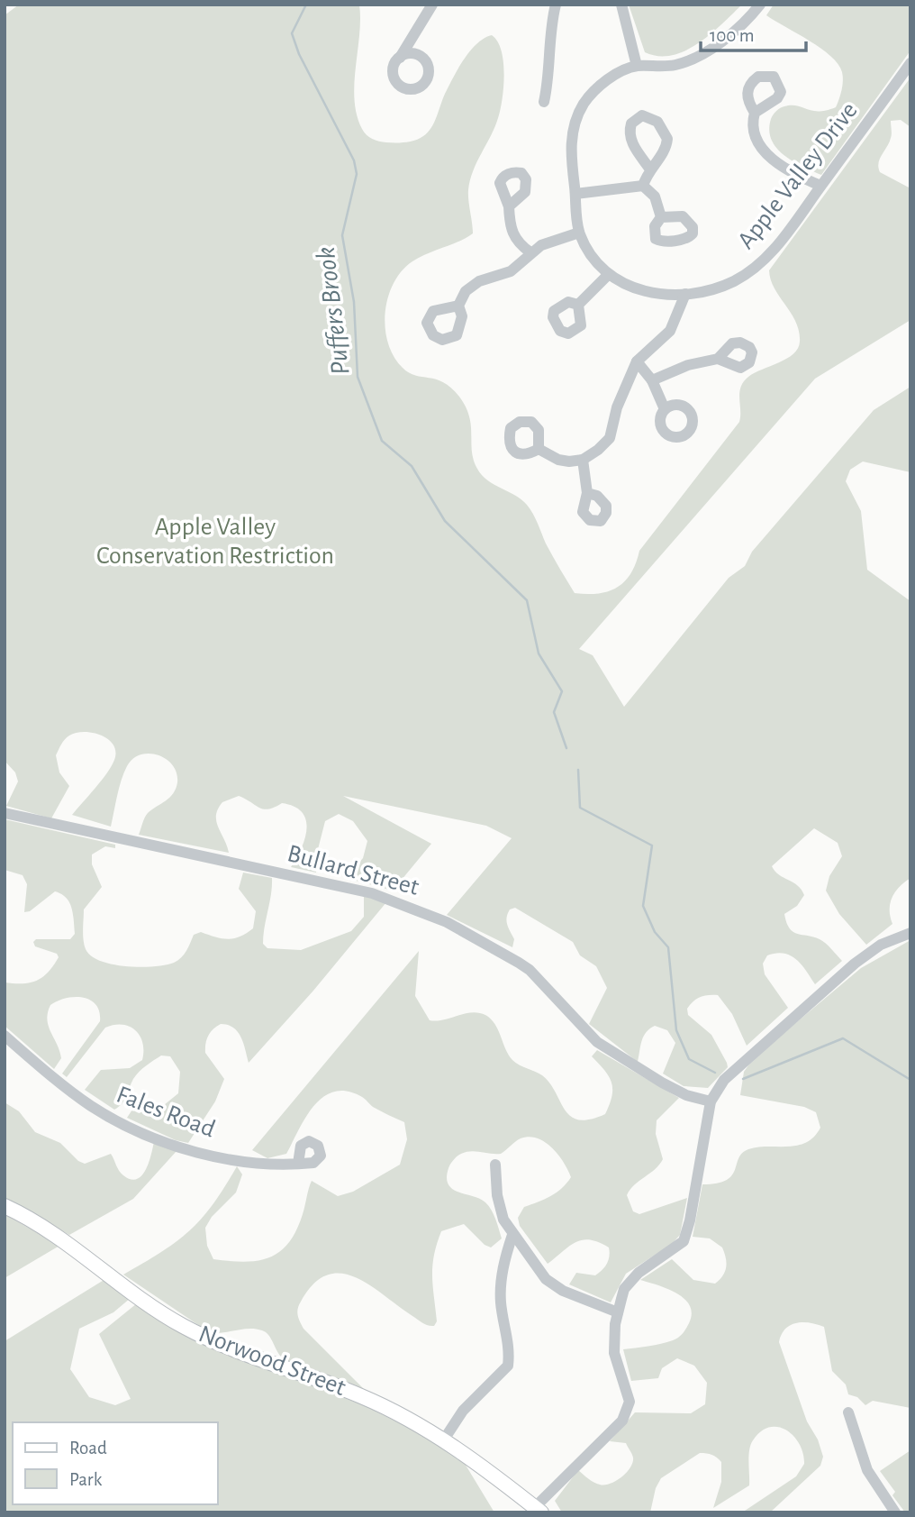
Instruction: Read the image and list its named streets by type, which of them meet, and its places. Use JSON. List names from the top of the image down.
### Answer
{
  "streets": {
    "main road": ["Norwood Street"],
    "street": ["Apple Valley Drive", "Bullard Street", "Fales Road"]
  },
  "water": ["Puffers Brook"],
  "parks": ["Apple Valley Conservation Restriction"],
  "legend": ["Road", "Park"],
  "scale_bar": "100 m"
}
